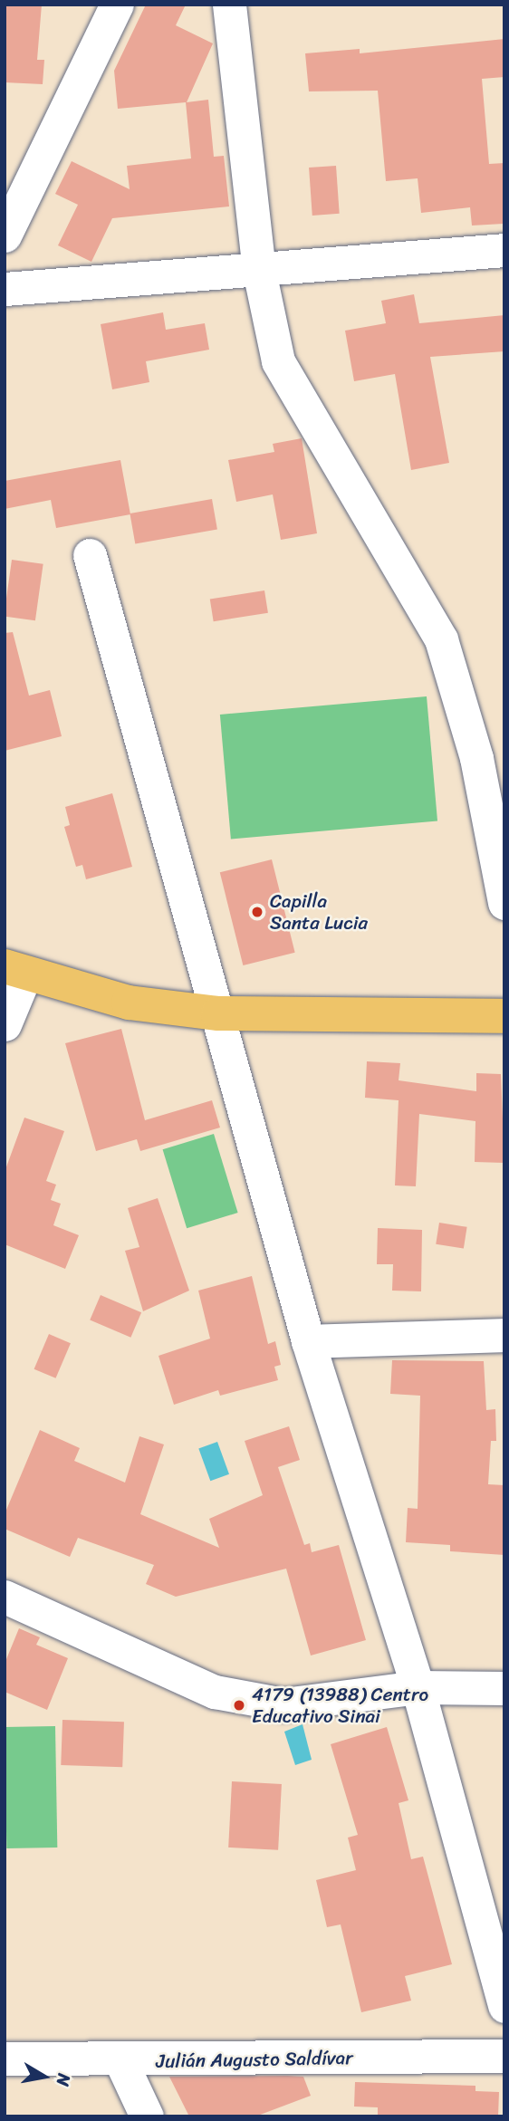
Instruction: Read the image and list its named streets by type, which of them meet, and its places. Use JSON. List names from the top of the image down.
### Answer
{
  "streets": {
    "street": ["Julián Augusto Saldívar"]
  },
  "places": ["Capilla Santa Lucia", "4179 (13988) Centro Educativo Sinai"],
  "north": "right"
}
